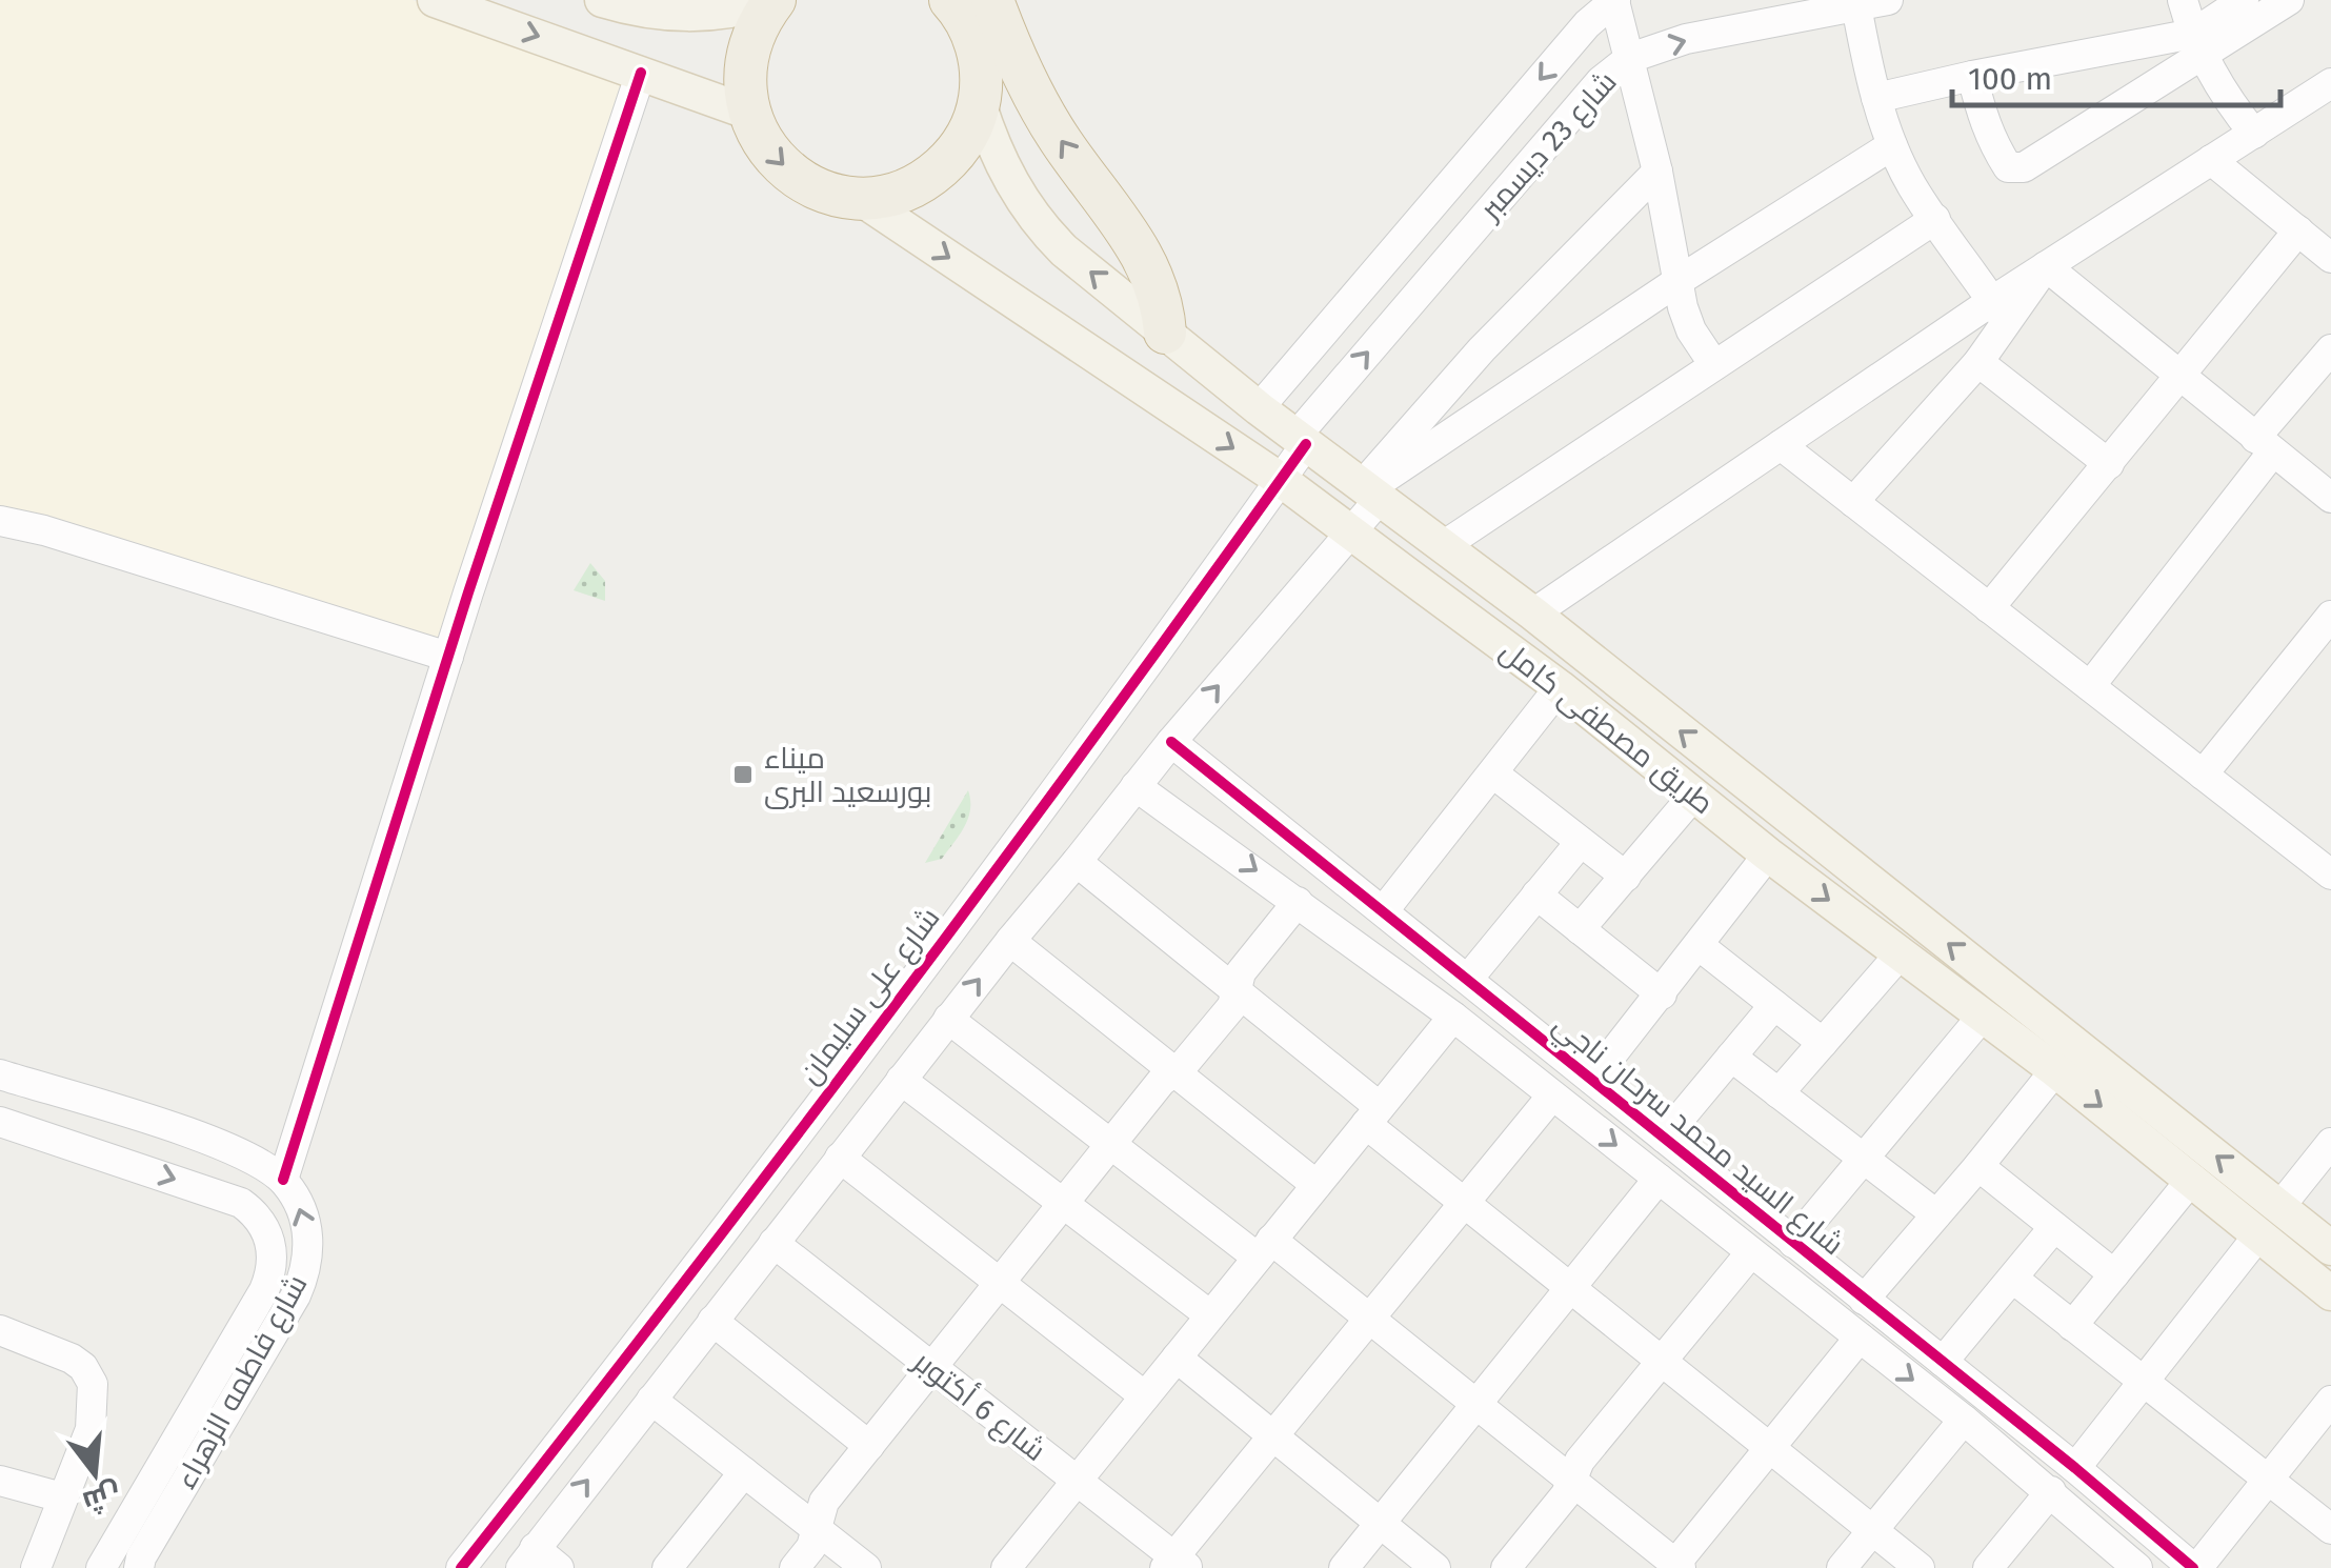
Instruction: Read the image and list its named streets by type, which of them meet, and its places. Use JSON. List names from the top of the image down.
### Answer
{
  "streets": {
    "main road": ["طريق مصطفى كامل"],
    "street": [
      "شارع 23 ديسمبر",
      "شارع على سليمان",
      "شارع السيد محمد سرحان ناجي",
      "شارع فاطمه الزهراء",
      "شارع 6 أكتوبر"
    ]
  },
  "crossings": [
    ["شارع 23 ديسمبر", "طريق مصطفى كامل"],
    ["شارع 23 ديسمبر", "شارع على سليمان"],
    ["طريق مصطفى كامل", "شارع على سليمان"]
  ],
  "places": {
    "transit": ["ميناء بورسعيد البرى"]
  },
  "scale_bar": "100 m",
  "north": "bottom"
}
